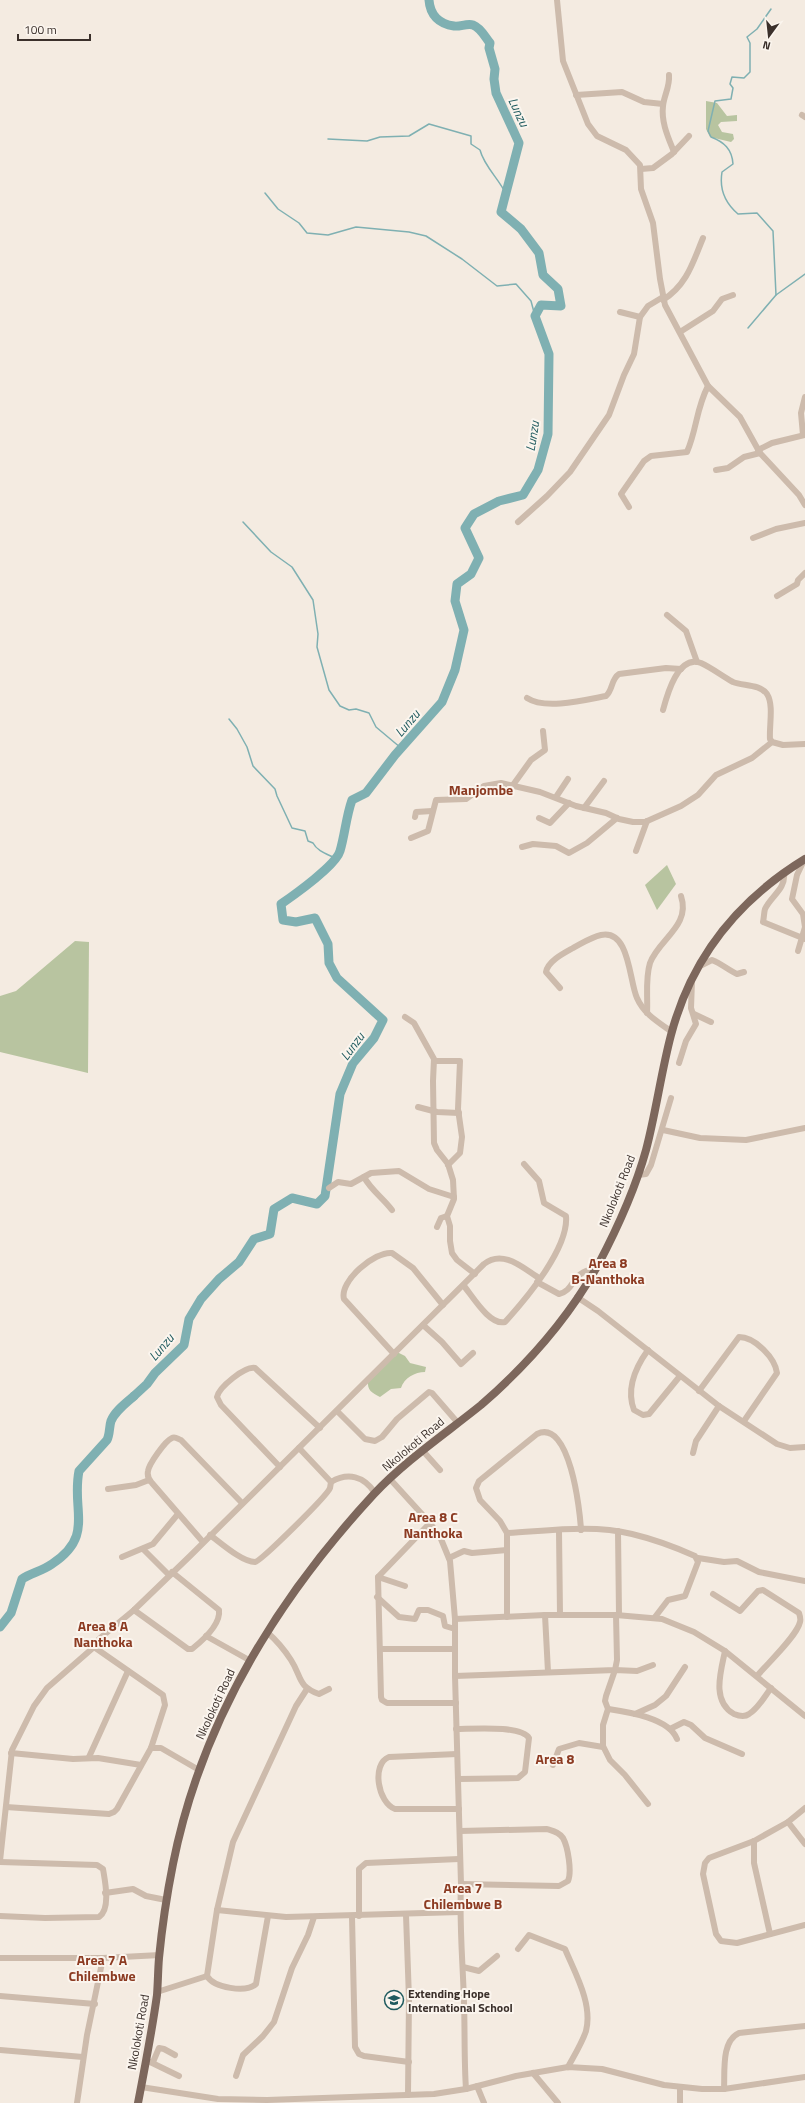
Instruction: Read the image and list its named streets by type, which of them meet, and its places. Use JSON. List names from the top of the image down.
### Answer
{
  "streets": {
    "main road": ["Nkolokoti Road"]
  },
  "districts": [
    "Manjombe",
    "Area 8 B-Nanthoka",
    "Area 8 C Nanthoka",
    "Area 8 A Nanthoka",
    "Area 8",
    "Area 7 Chilembwe B",
    "Area 7 A Chilembwe"
  ],
  "water": ["Lunzu"],
  "places": {
    "school or university": ["Extending Hope International School"]
  },
  "scale_bar": "100 m",
  "north": "bottom"
}
